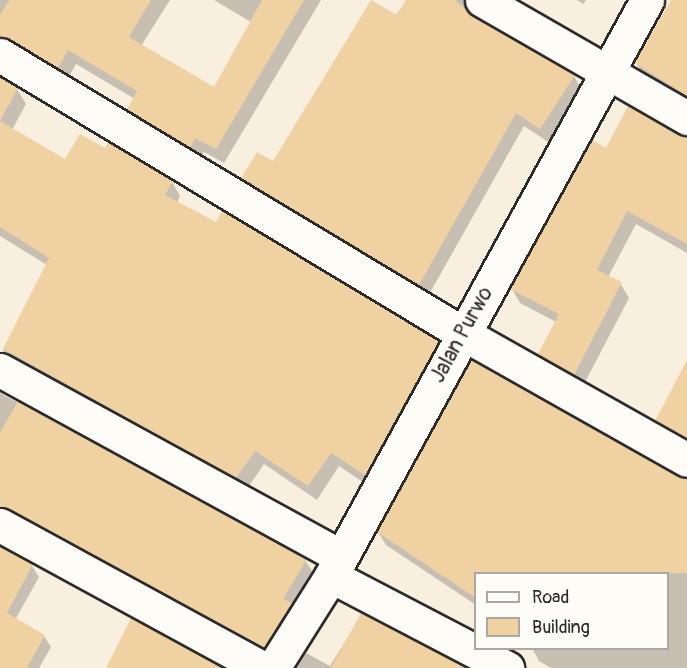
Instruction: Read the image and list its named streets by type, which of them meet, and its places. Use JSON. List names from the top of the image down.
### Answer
{
  "streets": {
    "street": ["Jalan Purwo"]
  },
  "legend": ["Road", "Building"]
}
